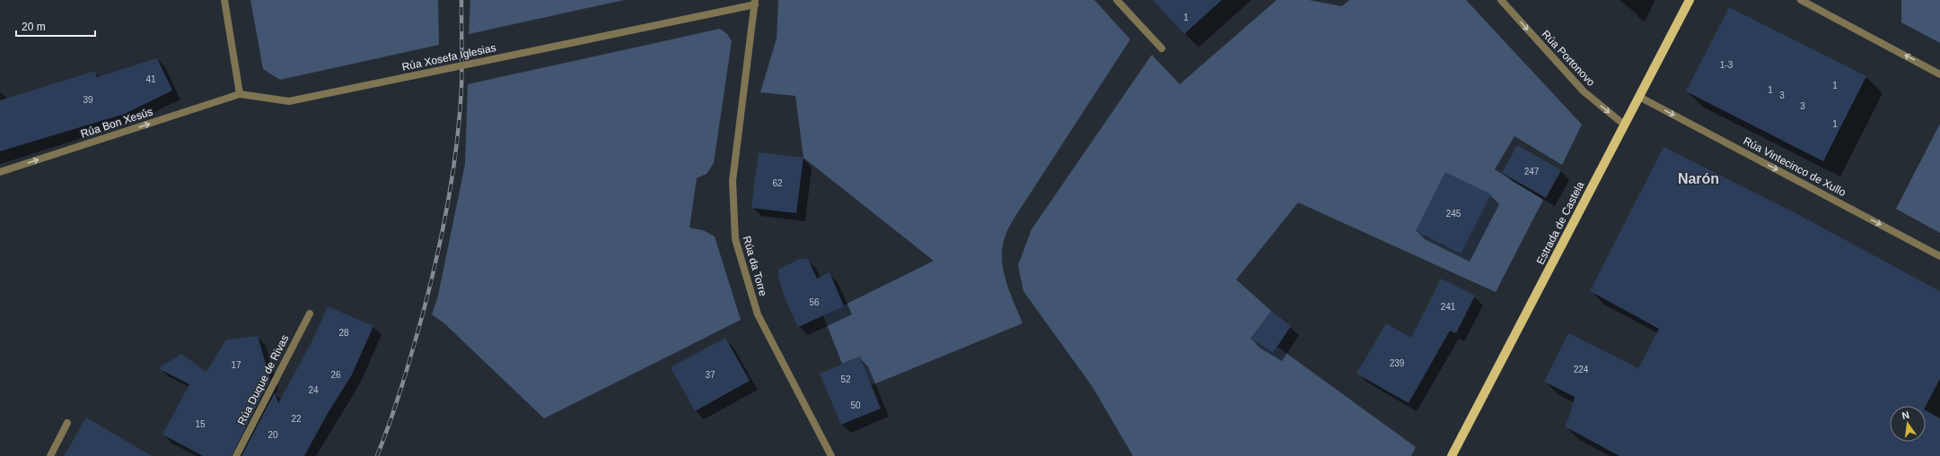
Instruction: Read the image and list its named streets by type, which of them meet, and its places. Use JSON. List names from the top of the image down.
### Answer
{
  "streets": {
    "main road": ["Estrada de Castela"],
    "street": [
      "Rúa Xosefa Iglesias",
      "Rúa Portonovo",
      "Rúa Bon Xesús",
      "Rúa Vintecinco de Xullo",
      "Rúa da Torre",
      "Rúa Duque de Rivas"
    ]
  },
  "crossings": [
    ["Rúa Xosefa Iglesias", "Rúa Bon Xesús"],
    ["Rúa Xosefa Iglesias", "Rúa da Torre"],
    ["Rúa Portonovo", "Estrada de Castela"],
    ["Rúa Vintecinco de Xullo", "Estrada de Castela"]
  ],
  "one_way": ["Rúa Portonovo", "Rúa Bon Xesús", "Rúa Vintecinco de Xullo"],
  "districts": ["Narón"],
  "house_numbers": [
    "1",
    "1-3",
    "41",
    "1",
    "1",
    "3",
    "39",
    "3",
    "1",
    "247",
    "62",
    "245",
    "56",
    "241",
    "28",
    "239",
    "17",
    "224",
    "26",
    "37",
    "52",
    "24",
    "50",
    "22",
    "15",
    "20"
  ],
  "scale_bar": "20 m",
  "north": "top"
}
